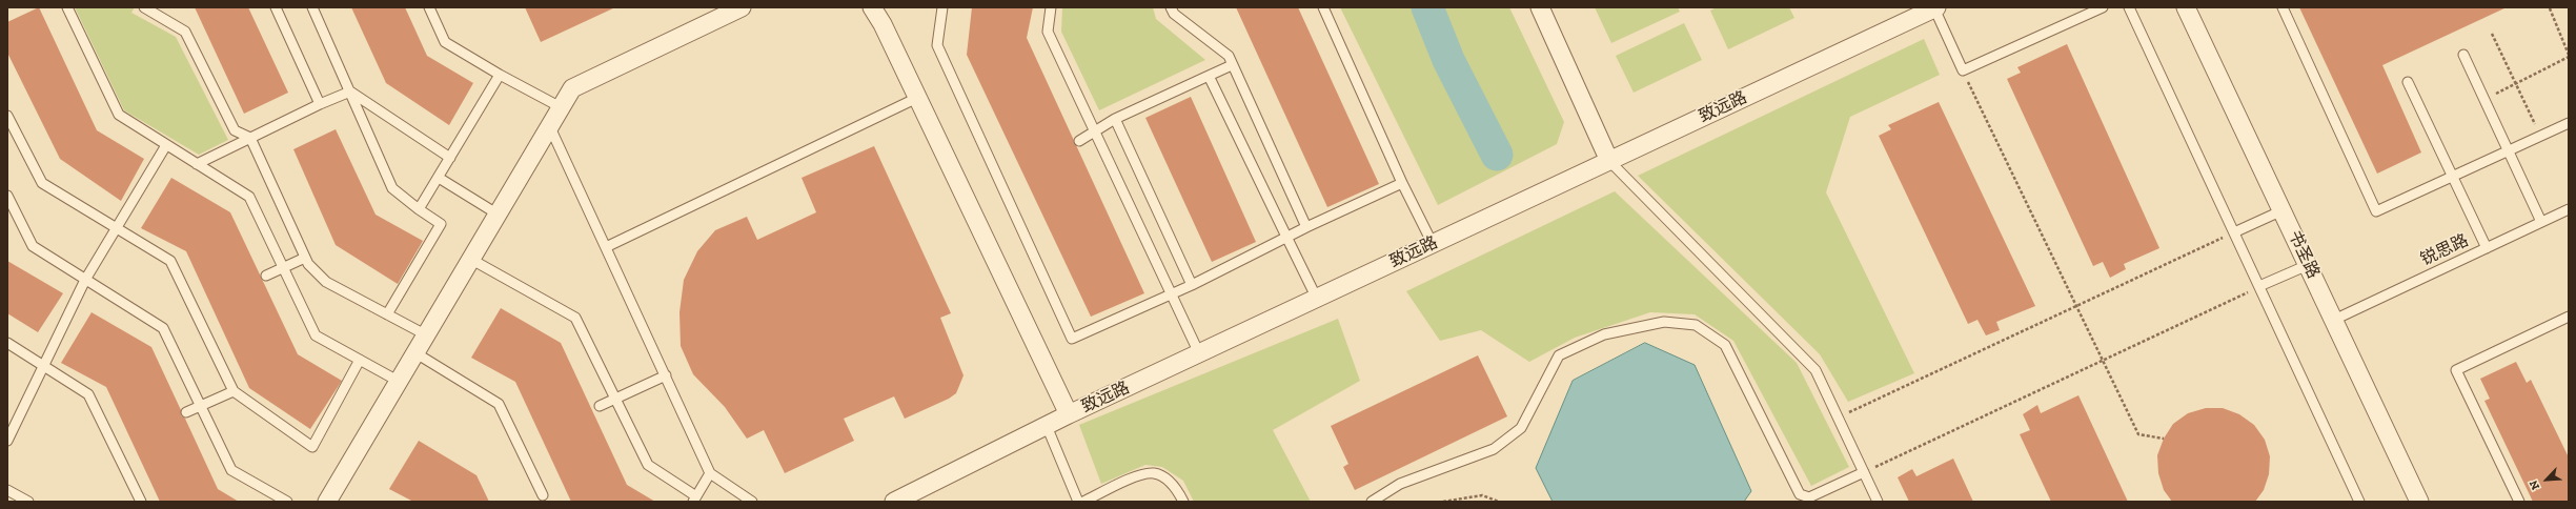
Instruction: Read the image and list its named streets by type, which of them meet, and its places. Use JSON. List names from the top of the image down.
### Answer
{
  "streets": {
    "street": ["致远路", "书圣路"],
    "lane": ["锐思路"]
  },
  "crossings": [
    ["锐思路", "书圣路"]
  ],
  "north": "bottom left"
}
